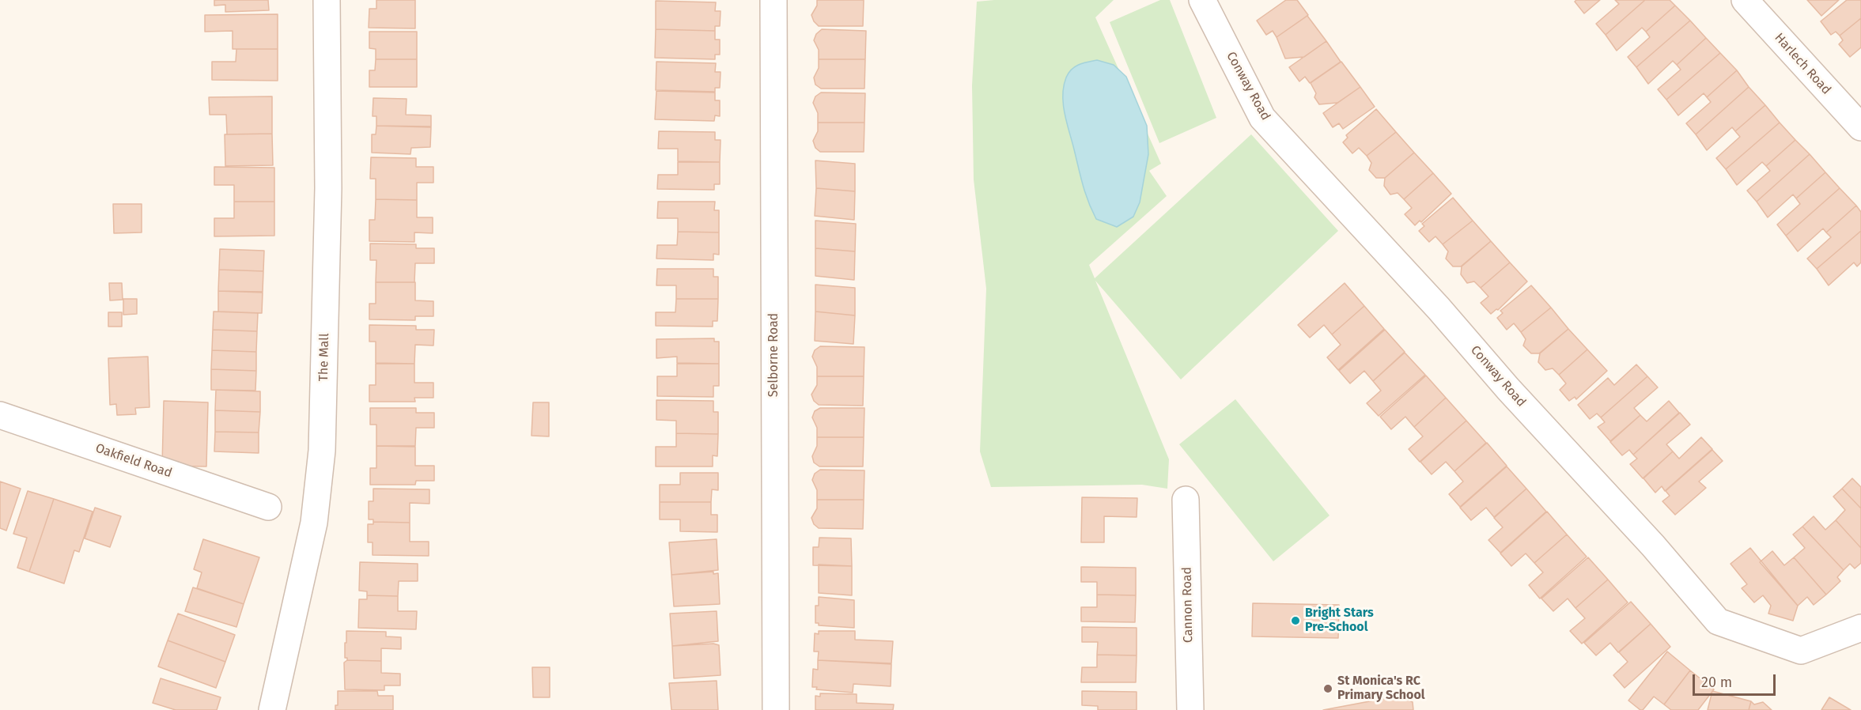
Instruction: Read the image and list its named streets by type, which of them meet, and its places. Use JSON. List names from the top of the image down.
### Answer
{
  "streets": {
    "street": [
      "Harlech Road",
      "Conway Road",
      "Selborne Road",
      "The Mall",
      "Oakfield Road",
      "Cannon Road"
    ]
  },
  "places": ["Bright Stars Pre-School", "St Monica's RC Primary School"],
  "scale_bar": "20 m"
}
